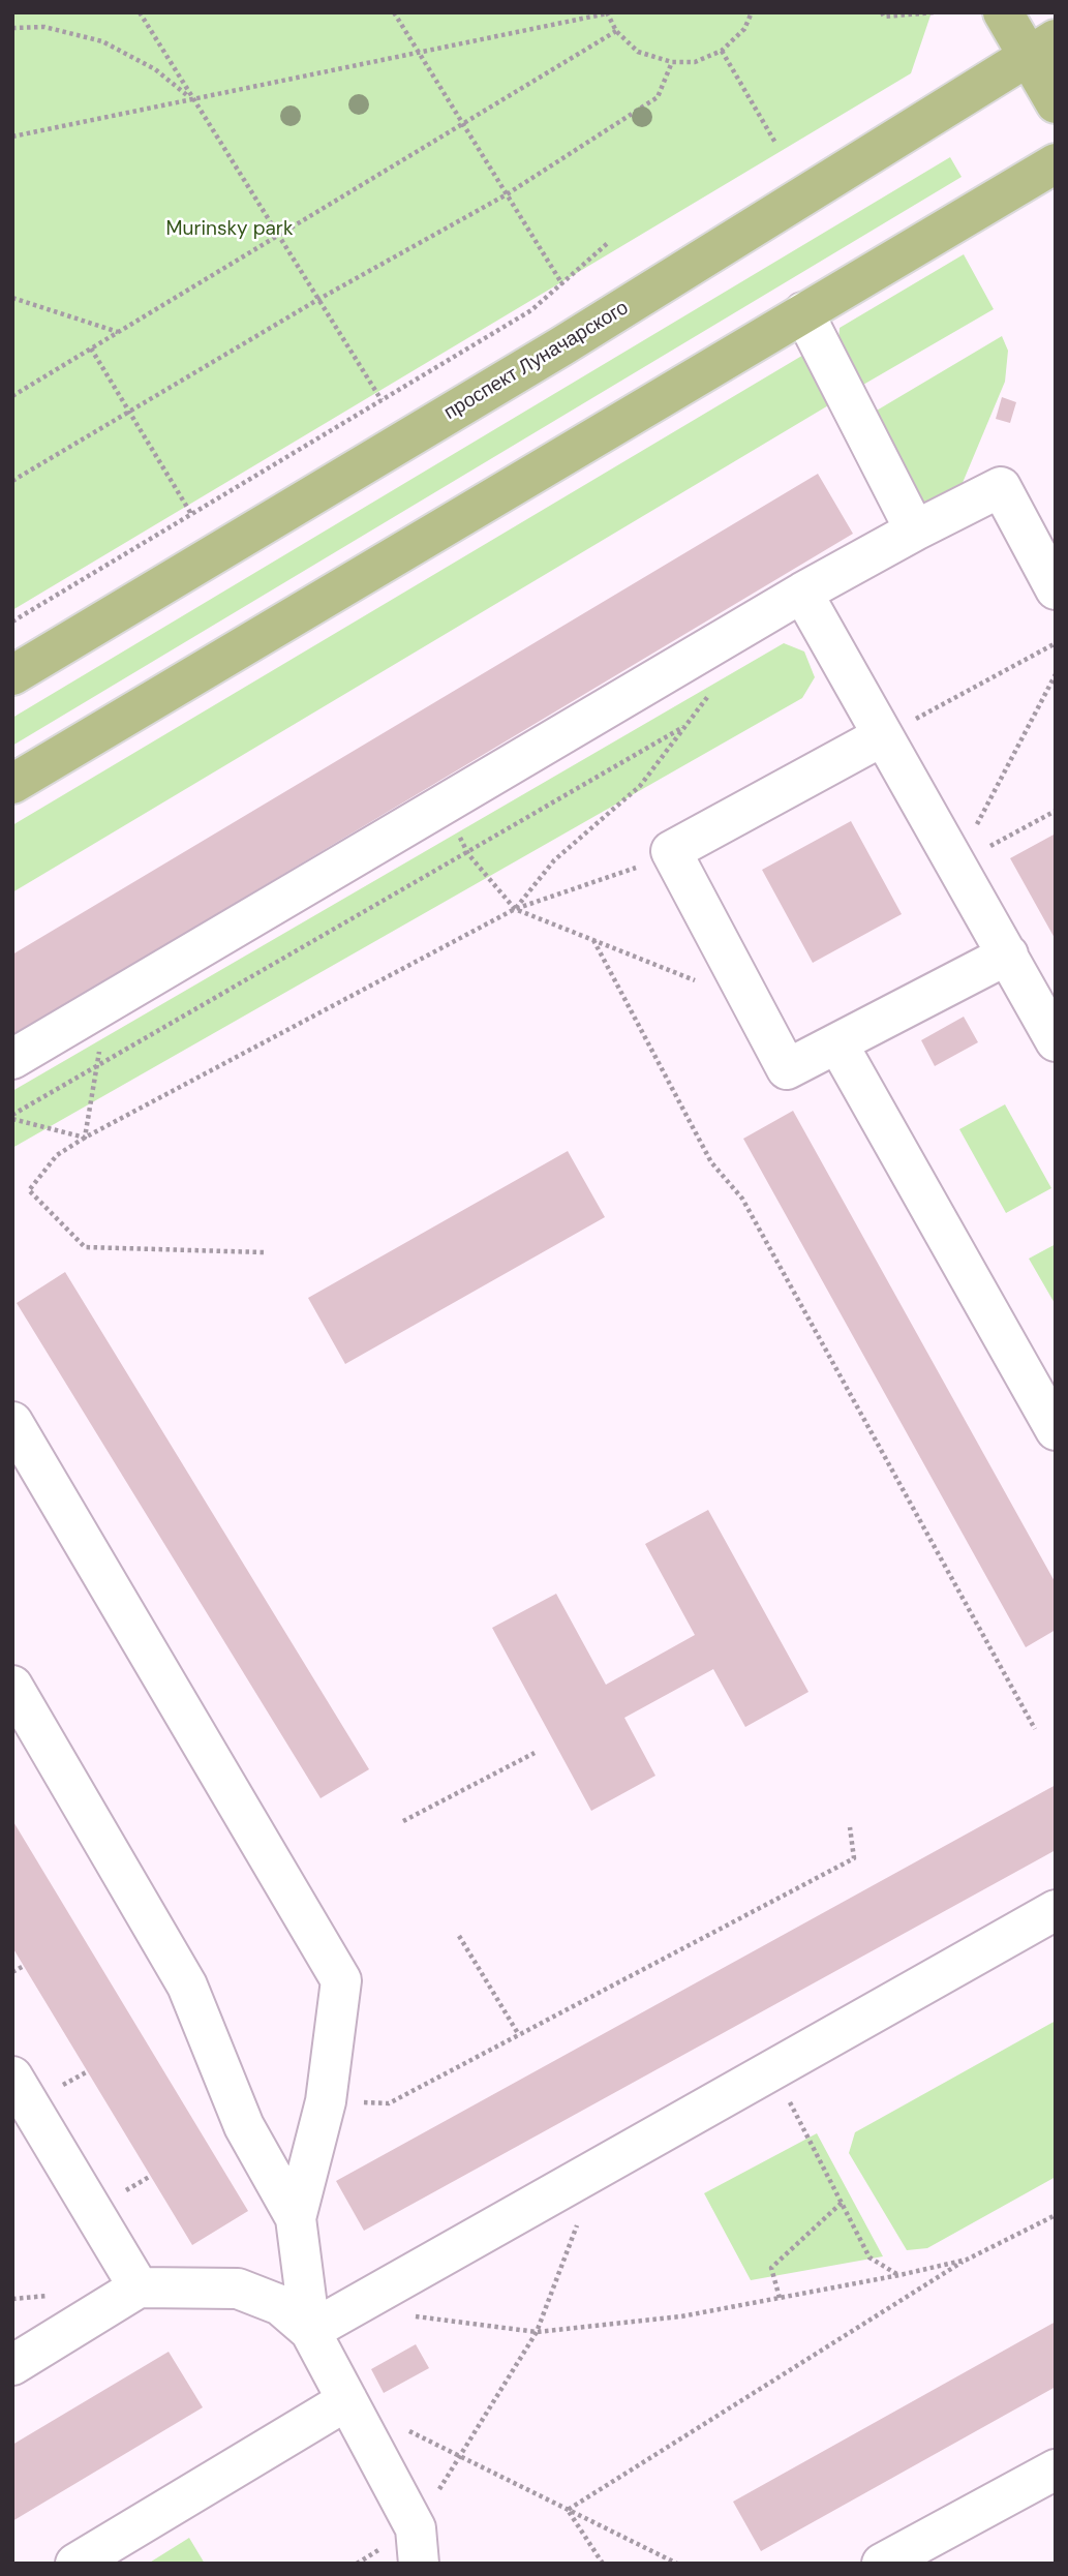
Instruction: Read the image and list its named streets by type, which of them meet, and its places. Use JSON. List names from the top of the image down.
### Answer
{
  "streets": {
    "main road": ["проспект Луначарского"]
  },
  "parks": ["Murinsky park"]
}
